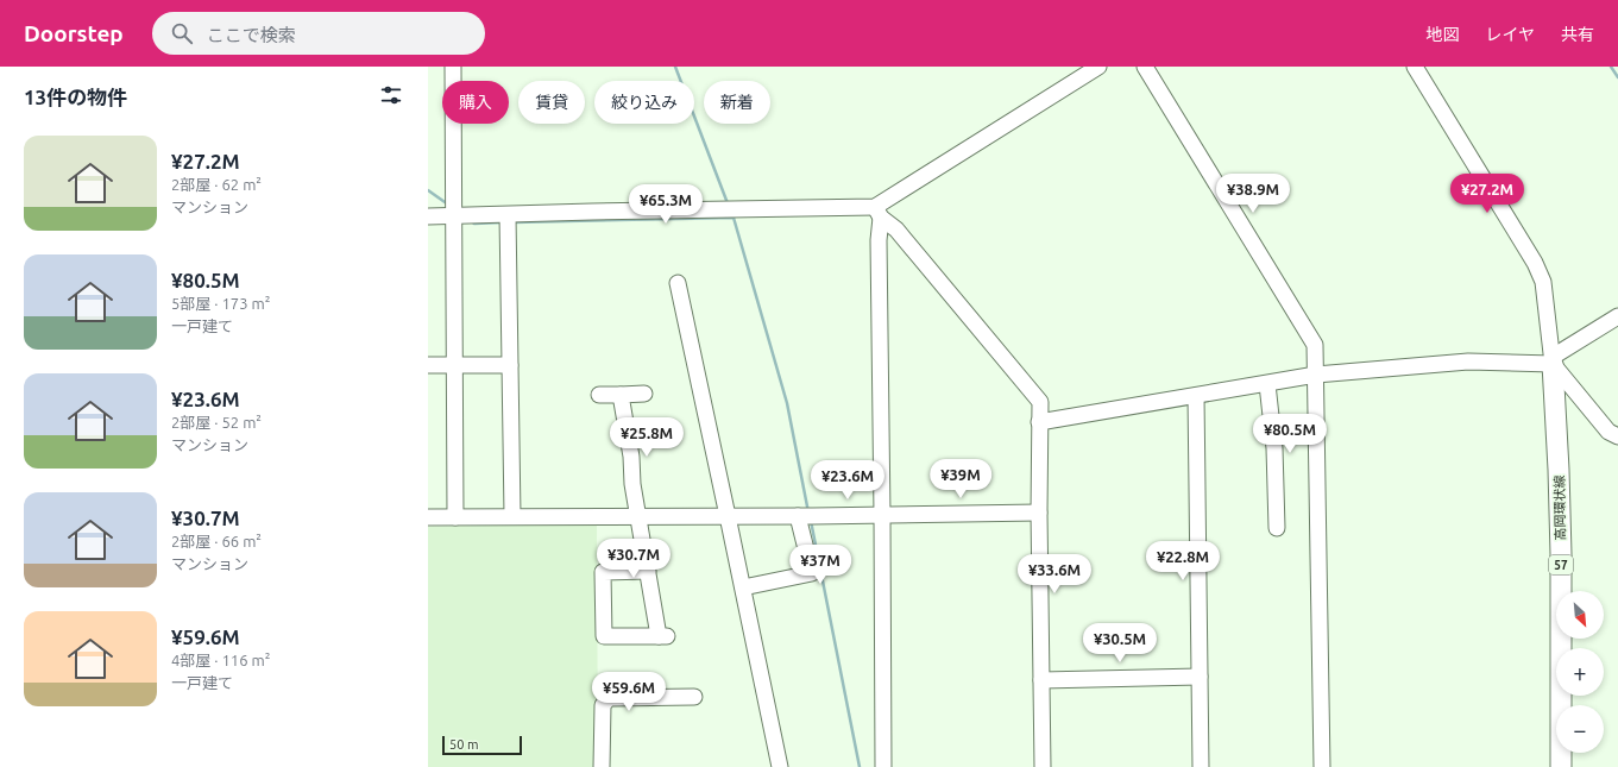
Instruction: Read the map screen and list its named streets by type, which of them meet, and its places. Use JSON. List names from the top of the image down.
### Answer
{
  "streets": {
    "main road": ["高岡環状線", "57"]
  },
  "scale_bar": "50 m",
  "north": "bottom right",
  "page": {
    "header": "Doorstep",
    "search": "ここで検索",
    "nav": ["地図", "レイヤ", "共有"],
    "heading": "13件の物件",
    "chip": [
      "購入",
      "賃貸",
      "絞り込み",
      "新着"
    ],
    "list": [
      {
        "name": "¥27.2M",
        "note": "2部屋 · 62 m² · マンション"
      },
      {
        "name": "¥80.5M",
        "note": "5部屋 · 173 m² · 一戸建て"
      },
      {
        "name": "¥23.6M",
        "note": "2部屋 · 52 m² · マンション"
      },
      {
        "name": "¥30.7M",
        "note": "2部屋 · 66 m² · マンション"
      },
      {
        "name": "¥59.6M",
        "note": "4部屋 · 116 m² · 一戸建て"
      }
    ],
    "price": [
      "¥38.9M",
      "¥27.2M",
      "¥65.3M",
      "¥80.5M",
      "¥25.8M",
      "¥39M",
      "¥23.6M",
      "¥30.7M",
      "¥22.8M",
      "¥37M",
      "¥33.6M",
      "¥30.5M",
      "¥59.6M"
    ],
    "map_buttons": ["+", "−"],
    "scale": "50 m"
  }
}
